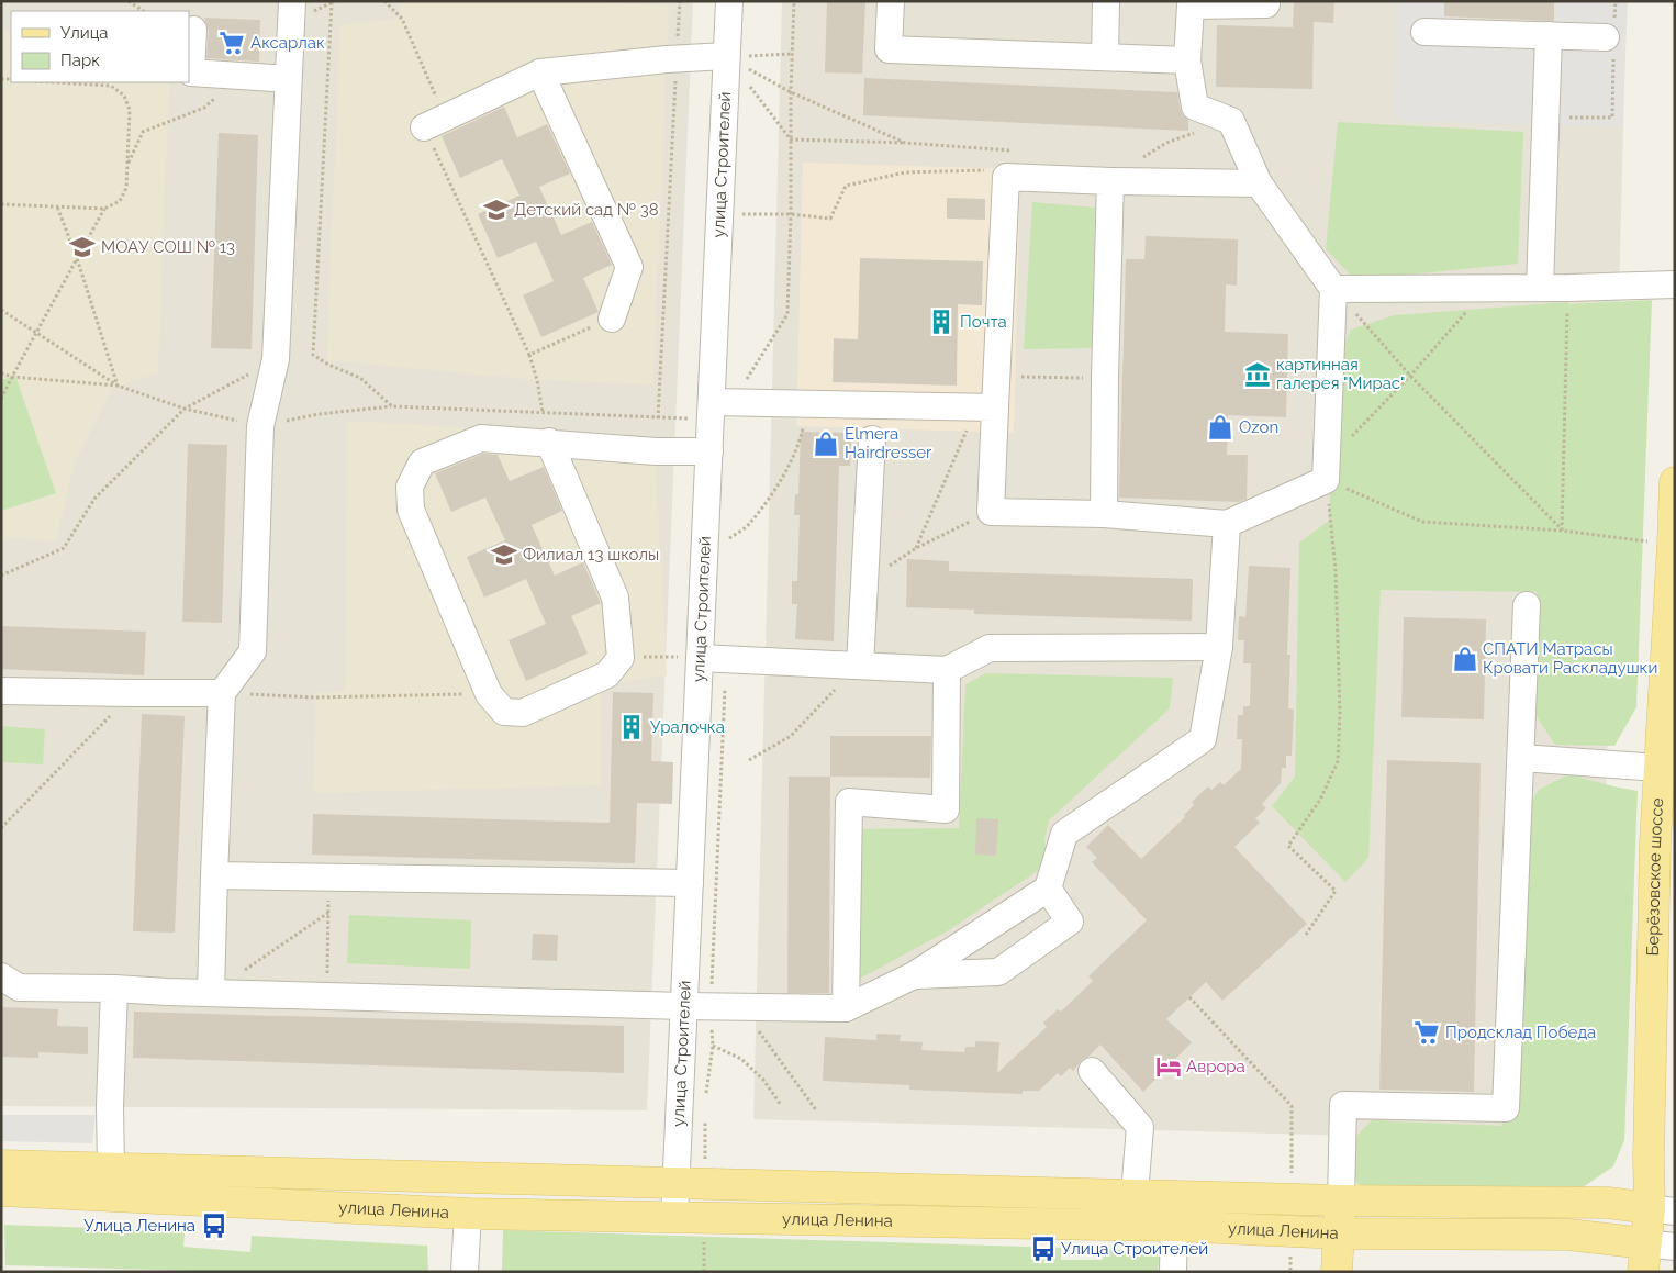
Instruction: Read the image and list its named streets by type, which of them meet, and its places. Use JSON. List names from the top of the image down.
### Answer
{
  "streets": {
    "main road": ["Берёзовское шоссе", "улица Ленина"],
    "street": ["улица Строителей"]
  },
  "crossings": [
    ["улица Строителей", "улица Ленина"],
    ["Берёзовское шоссе", "улица Ленина"]
  ],
  "places": {
    "supermarket": ["Аксарлак", "Продсклад Победа"],
    "school or university": ["Детский сад № 38", "МОАУ СОШ № 13", "Филиал 13 школы"],
    "building": ["Почта", "Уралочка"],
    "museum": ["картинная галерея \"Мирас\""],
    "shop": ["Ozon", "Elmera Hairdresser", "СПАТИ Матрасы Кровати Раскладушки"],
    "hotel": ["Аврора"],
    "bus stop": ["Улица Ленина", "Улица Строителей"]
  },
  "legend": ["Улица", "Парк"]
}
